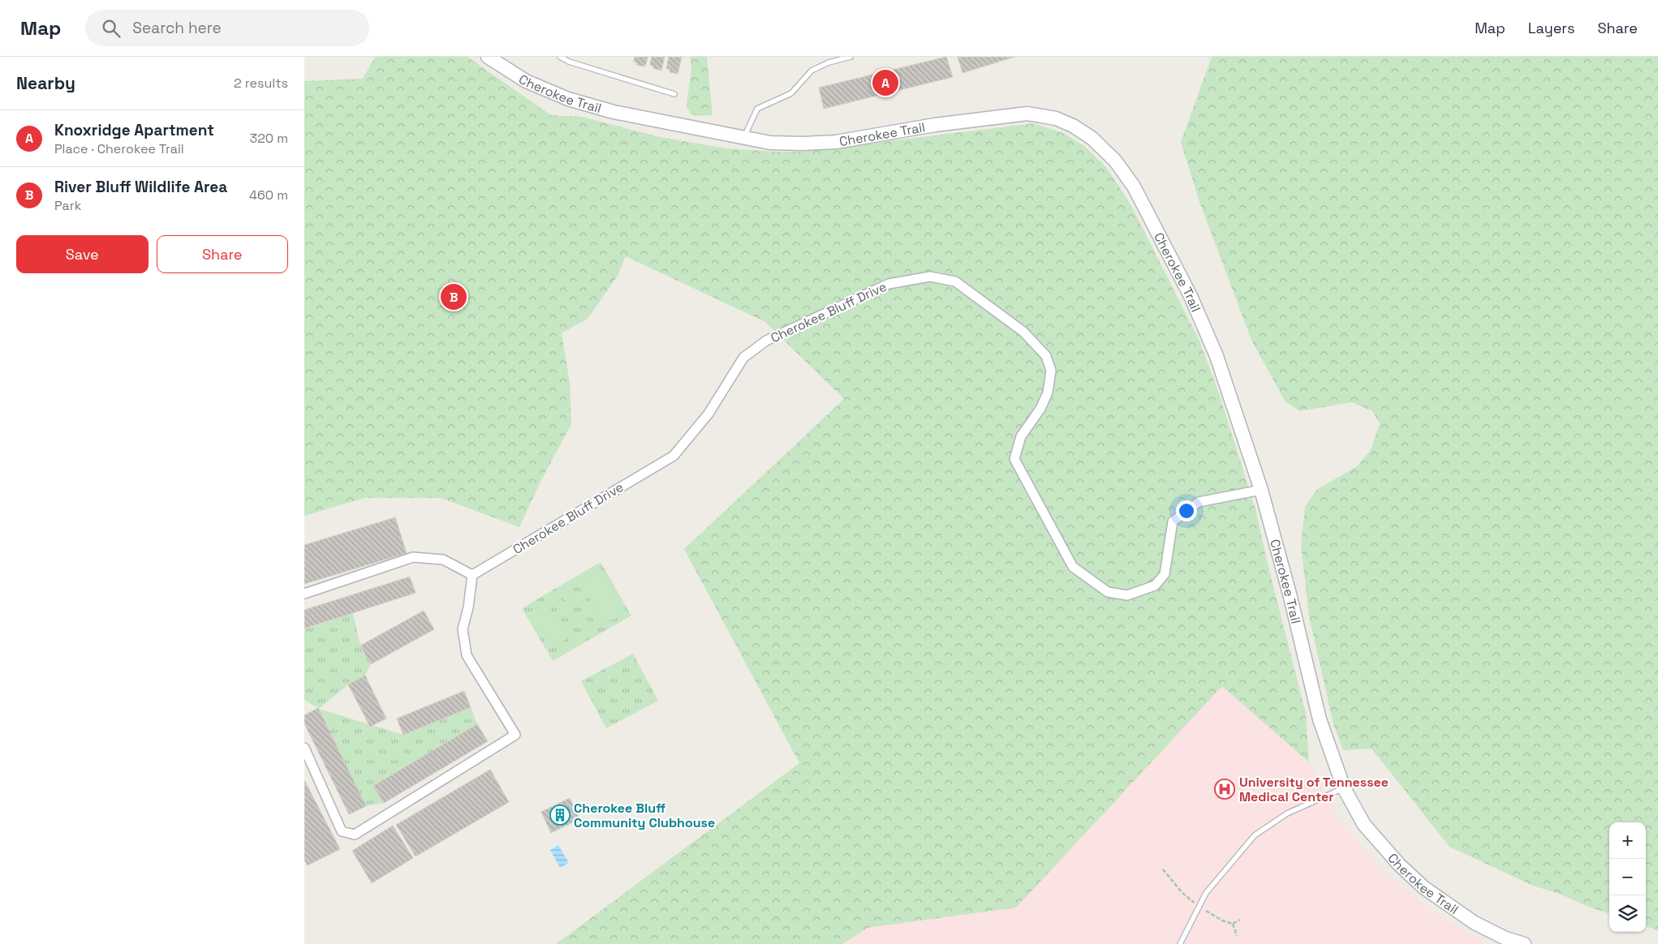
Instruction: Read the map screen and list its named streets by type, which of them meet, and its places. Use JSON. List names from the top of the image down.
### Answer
{
  "streets": {
    "street": ["Cherokee Trail", "Cherokee Bluff Drive"]
  },
  "crossings": [
    ["Cherokee Trail", "Cherokee Bluff Drive"]
  ],
  "places": {
    "hospital": ["University of Tennessee Medical Center"],
    "building": ["Cherokee Bluff Community Clubhouse"]
  },
  "page": {
    "header": "Map",
    "search": "Search here",
    "nav": ["Map", "Layers", "Share"],
    "heading": ["Nearby", "2 results"],
    "pins": ["A", "B"],
    "list": [
      {
        "mark": "A",
        "name": "Knoxridge Apartment",
        "note": "Place · Cherokee Trail",
        "value": "320 m"
      },
      {
        "mark": "B",
        "name": "River Bluff Wildlife Area",
        "note": "Park",
        "value": "460 m"
      }
    ],
    "buttons": ["Save", "Share"],
    "map_buttons": ["+", "−"]
  }
}
